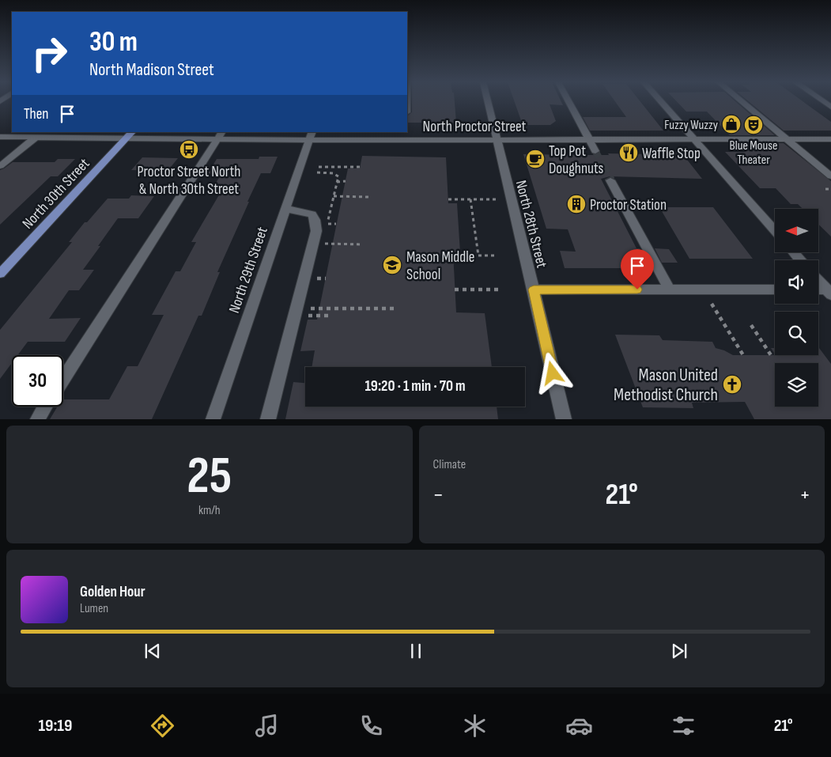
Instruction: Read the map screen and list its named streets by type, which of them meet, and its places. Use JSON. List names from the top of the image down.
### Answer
{
  "streets": {
    "main road": ["North 30th Street"],
    "street": ["North Proctor Street", "North 28th Street", "North 29th Street"]
  },
  "crossings": [
    ["North Proctor Street", "North 30th Street"],
    ["North Proctor Street", "North 28th Street"],
    ["North Proctor Street", "North 29th Street"]
  ],
  "places": {
    "shop": ["Fuzzy Wuzzy"],
    "theatre": ["Blue Mouse Theater"],
    "bus stop": ["Proctor Street North & North 30th Street"],
    "restaurant": ["Waffle Stop"],
    "cafe": ["Top Pot Doughnuts"],
    "building": ["Proctor Station"],
    "school or university": ["Mason Middle School"],
    "church": ["Mason United Methodist Church"]
  },
  "north": "left",
  "page": {
    "turn": ["30 m", "North Madison Street"],
    "then": "Then",
    "limit": "30",
    "trip": "19:20 · 1 min · 70 m",
    "tile": [
      ["25", "km/h"],
      "Climate"
    ],
    "heat": ["−", "21°", "+"],
    "song": ["Golden Hour", "Lumen"],
    "tabs": ["19:19", "21°"]
  }
}
